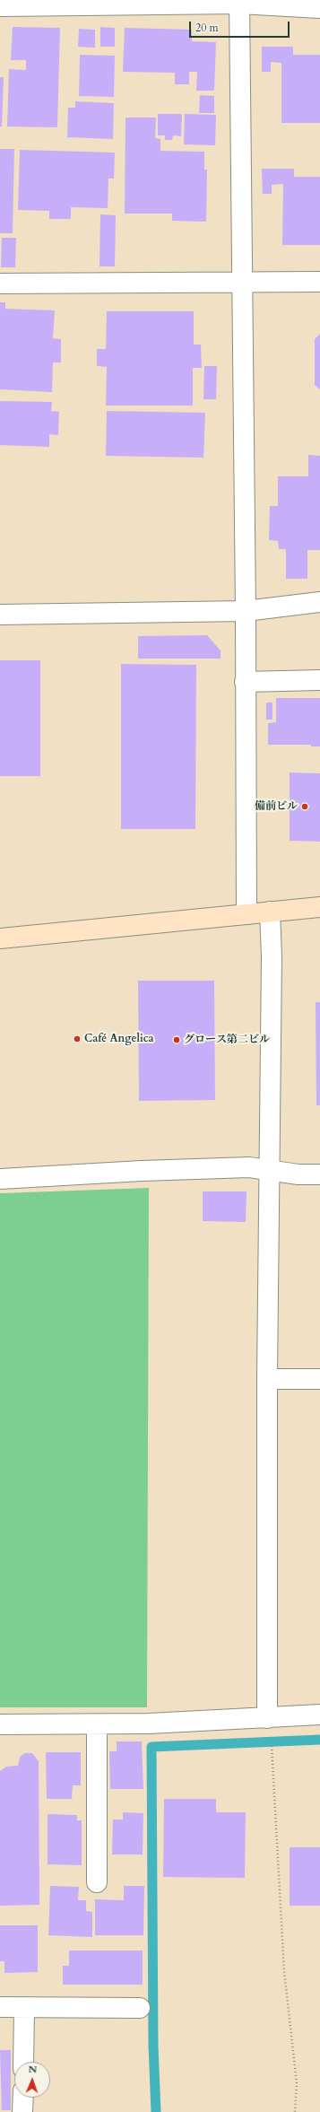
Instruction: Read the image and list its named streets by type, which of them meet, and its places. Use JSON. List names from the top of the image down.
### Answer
{
  "places": ["備前ビル", "Café Angelica", "グロース第二ビル"],
  "scale_bar": "20 m",
  "north": "top"
}
